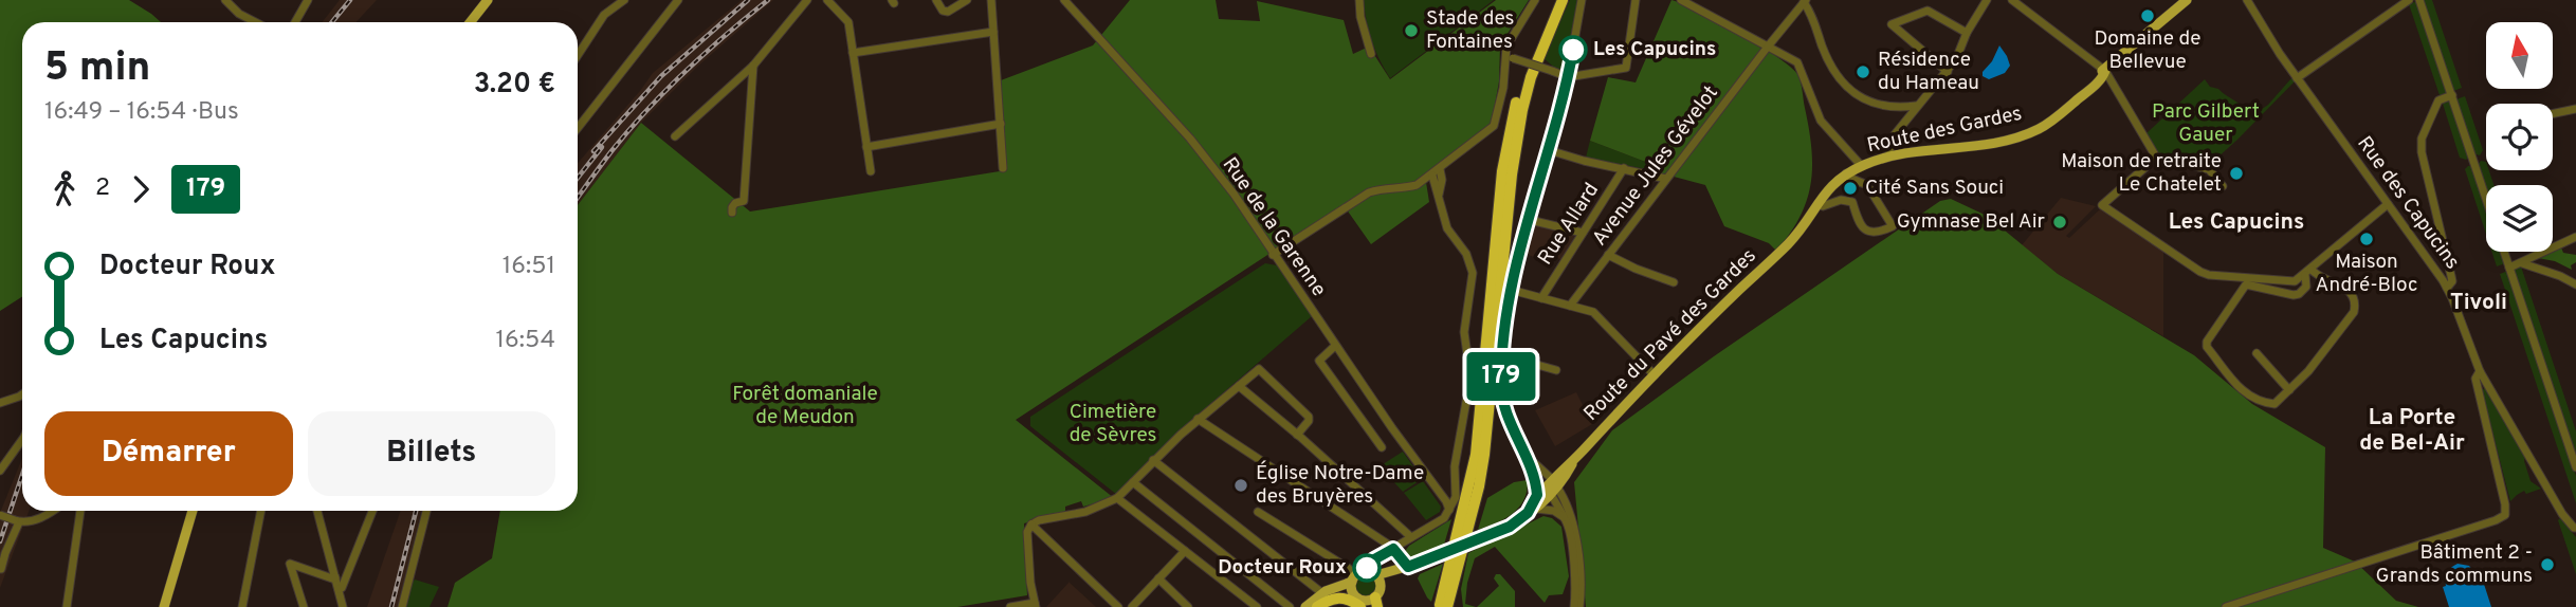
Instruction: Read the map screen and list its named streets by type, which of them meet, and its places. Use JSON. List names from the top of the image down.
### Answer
{
  "streets": {
    "main road": ["Route des Gardes", "Route du Pavé des Gardes"],
    "street": [
      "Avenue Jules Gévelot",
      "Rue des Capucins",
      "Rue Allard",
      "Rue de la Garenne"
    ]
  },
  "crossings": [
    ["Route des Gardes", "Route du Pavé des Gardes"]
  ],
  "districts": ["Les Capucins", "Tivoli", "La Porte de Bel-Air"],
  "parks": ["Parc Gilbert Gauer", "Forêt domaniale de Meudon", "Cimetière de Sèvres"],
  "places": [
    "Domaine de Bellevue",
    "Stade des Fontaines",
    "Les Capucins",
    "Résidence du Hameau",
    "Maison de retraite Le Chatelet",
    "Cité Sans Souci",
    "Gymnase Bel Air",
    "Maison André-Bloc",
    "Église Notre-Dame des Bruyères",
    "Bâtiment 2 - Grands communs",
    "Docteur Roux"
  ],
  "lines": ["bus line 179"],
  "north": "top",
  "page": {
    "on_map": "179",
    "heading": ["5 min", "16:49 – 16:54 · Bus", "3.20 €"],
    "legs": ["2", "179"],
    "list": [
      {
        "name": "Docteur Roux",
        "value": "16:51"
      },
      {
        "name": "Les Capucins",
        "value": "16:54"
      }
    ],
    "buttons": ["Démarrer", "Billets"]
  }
}
